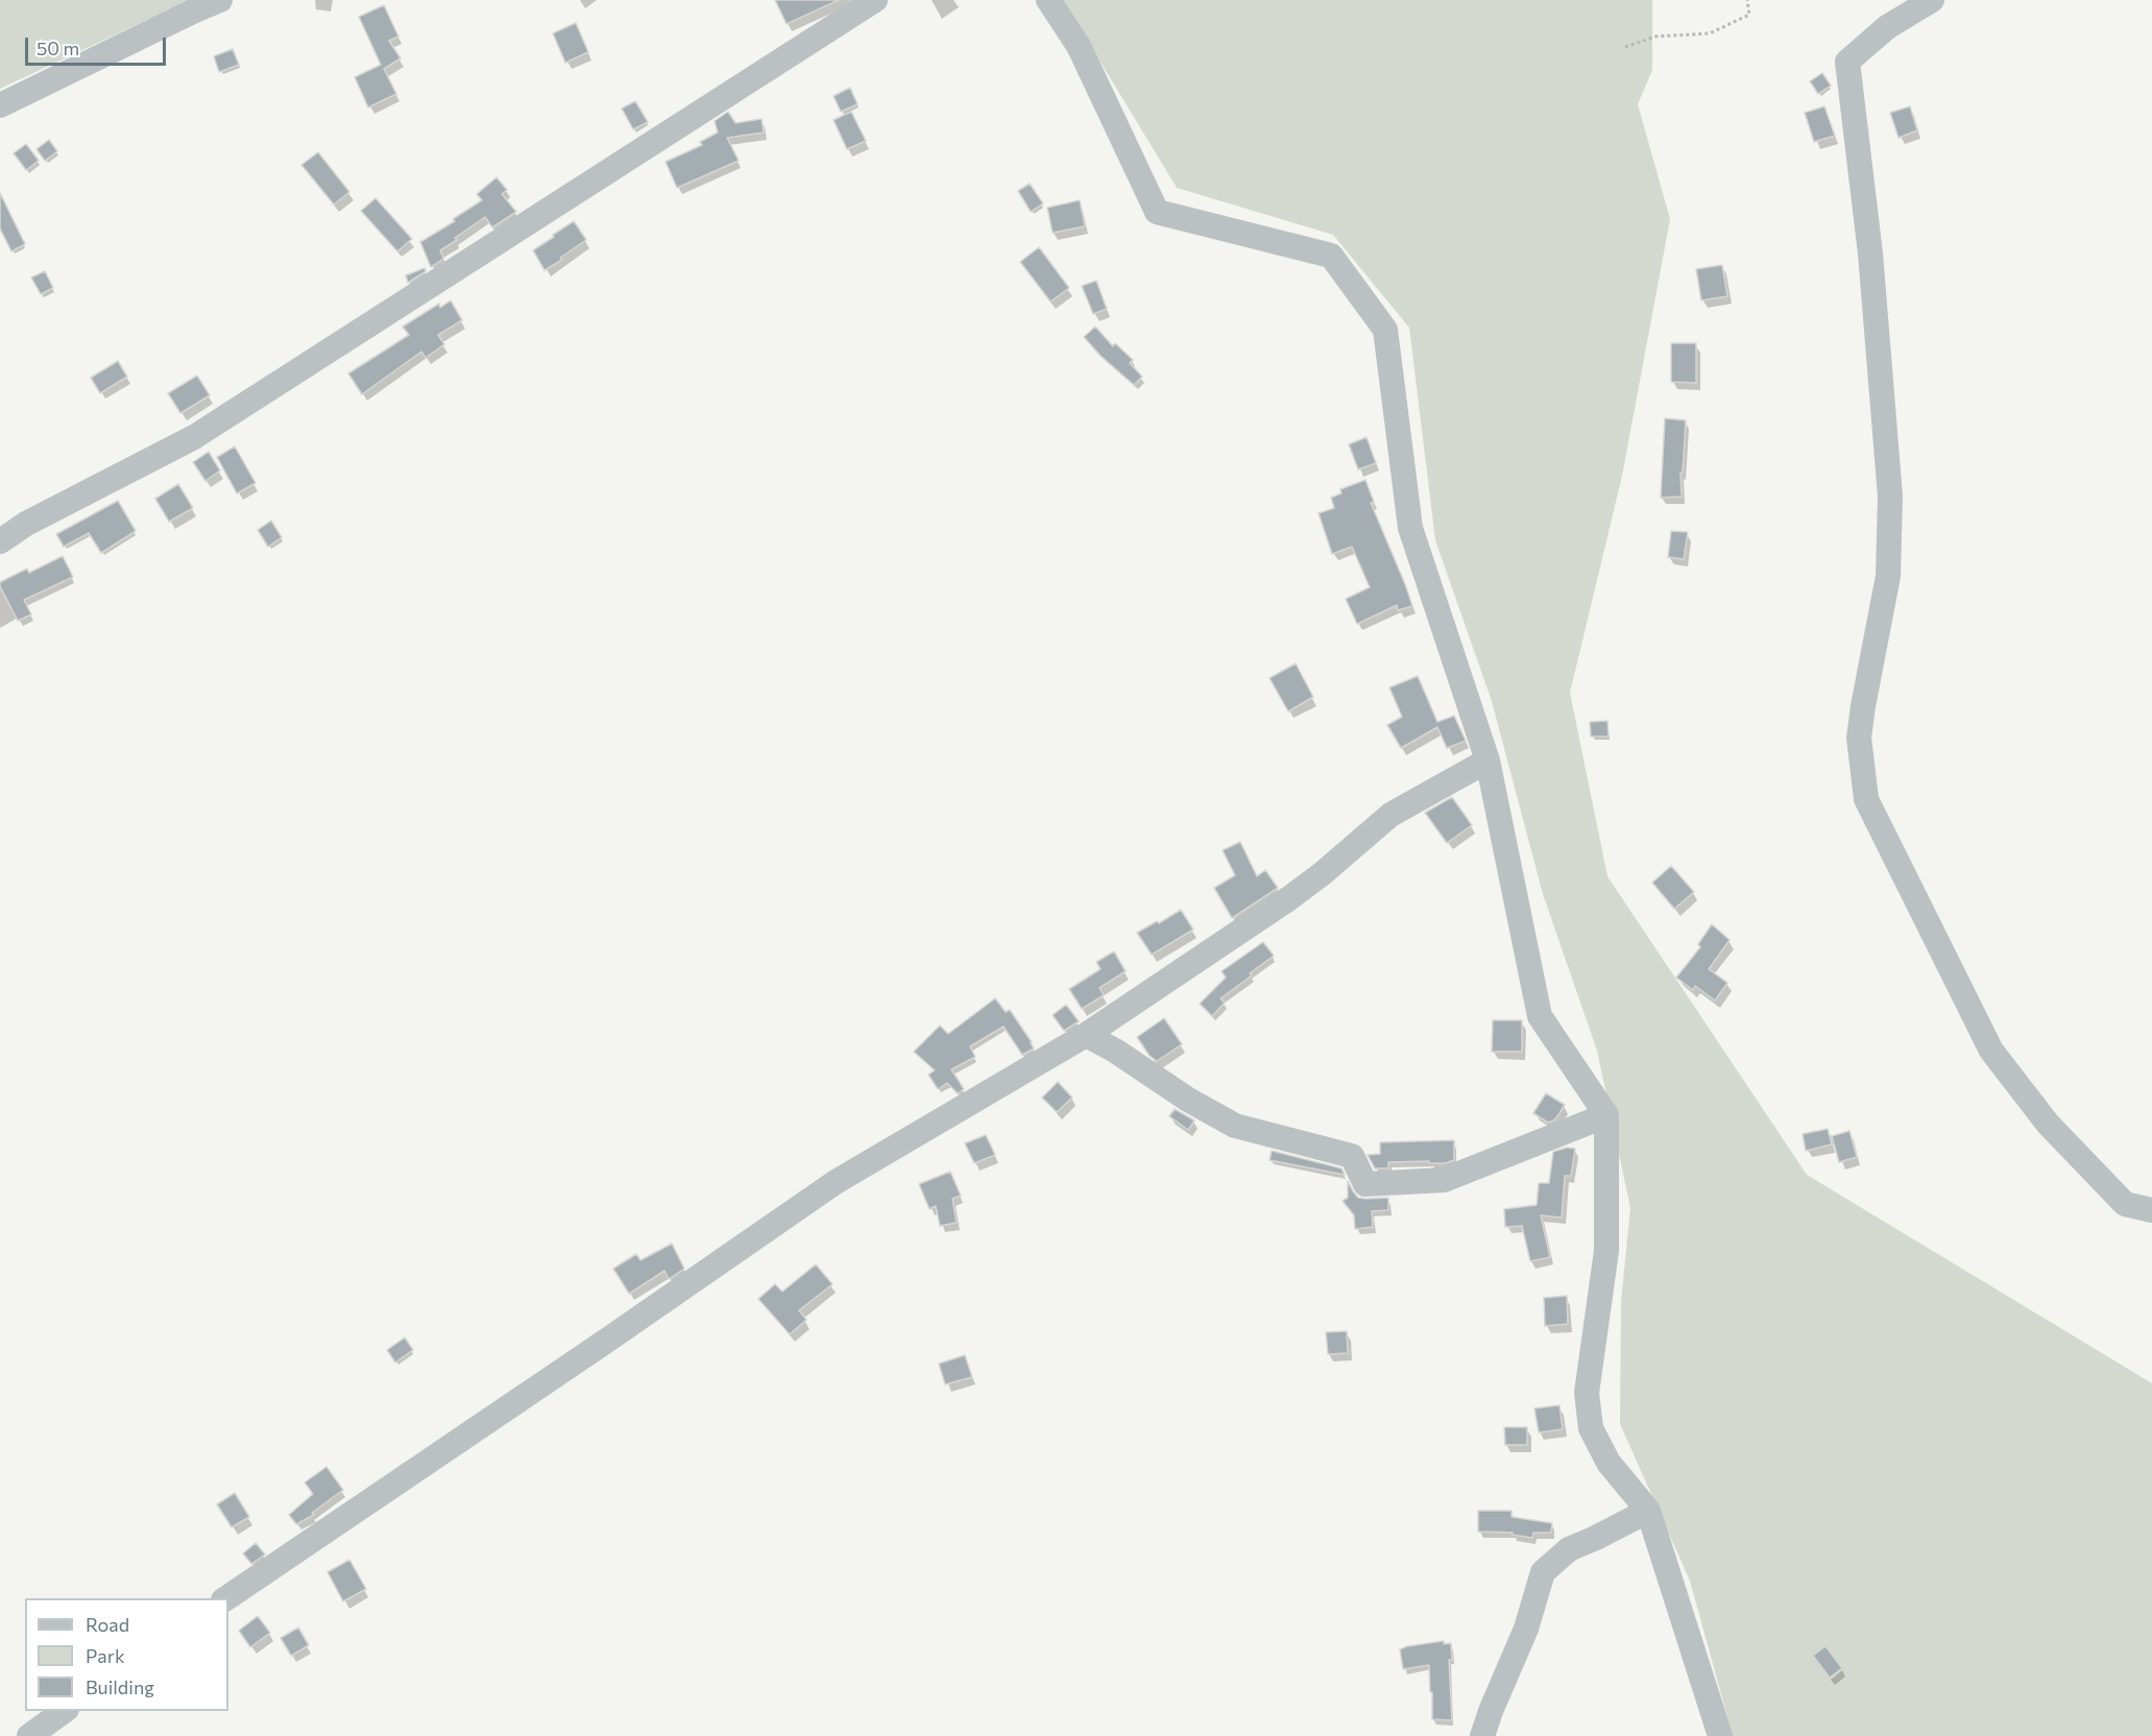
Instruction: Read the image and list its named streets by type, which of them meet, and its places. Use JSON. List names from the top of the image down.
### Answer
{
  "legend": ["Road", "Park", "Building"],
  "scale_bar": "50 m"
}
